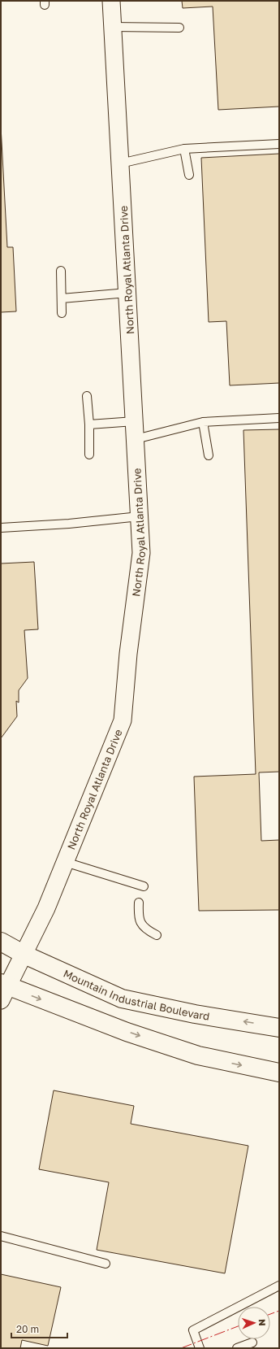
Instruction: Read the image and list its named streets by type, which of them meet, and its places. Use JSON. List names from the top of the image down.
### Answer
{
  "streets": {
    "main road": ["Mountain Industrial Boulevard"],
    "street": ["North Royal Atlanta Drive"]
  },
  "crossings": [
    ["North Royal Atlanta Drive", "Mountain Industrial Boulevard"]
  ],
  "scale_bar": "20 m",
  "north": "right"
}
